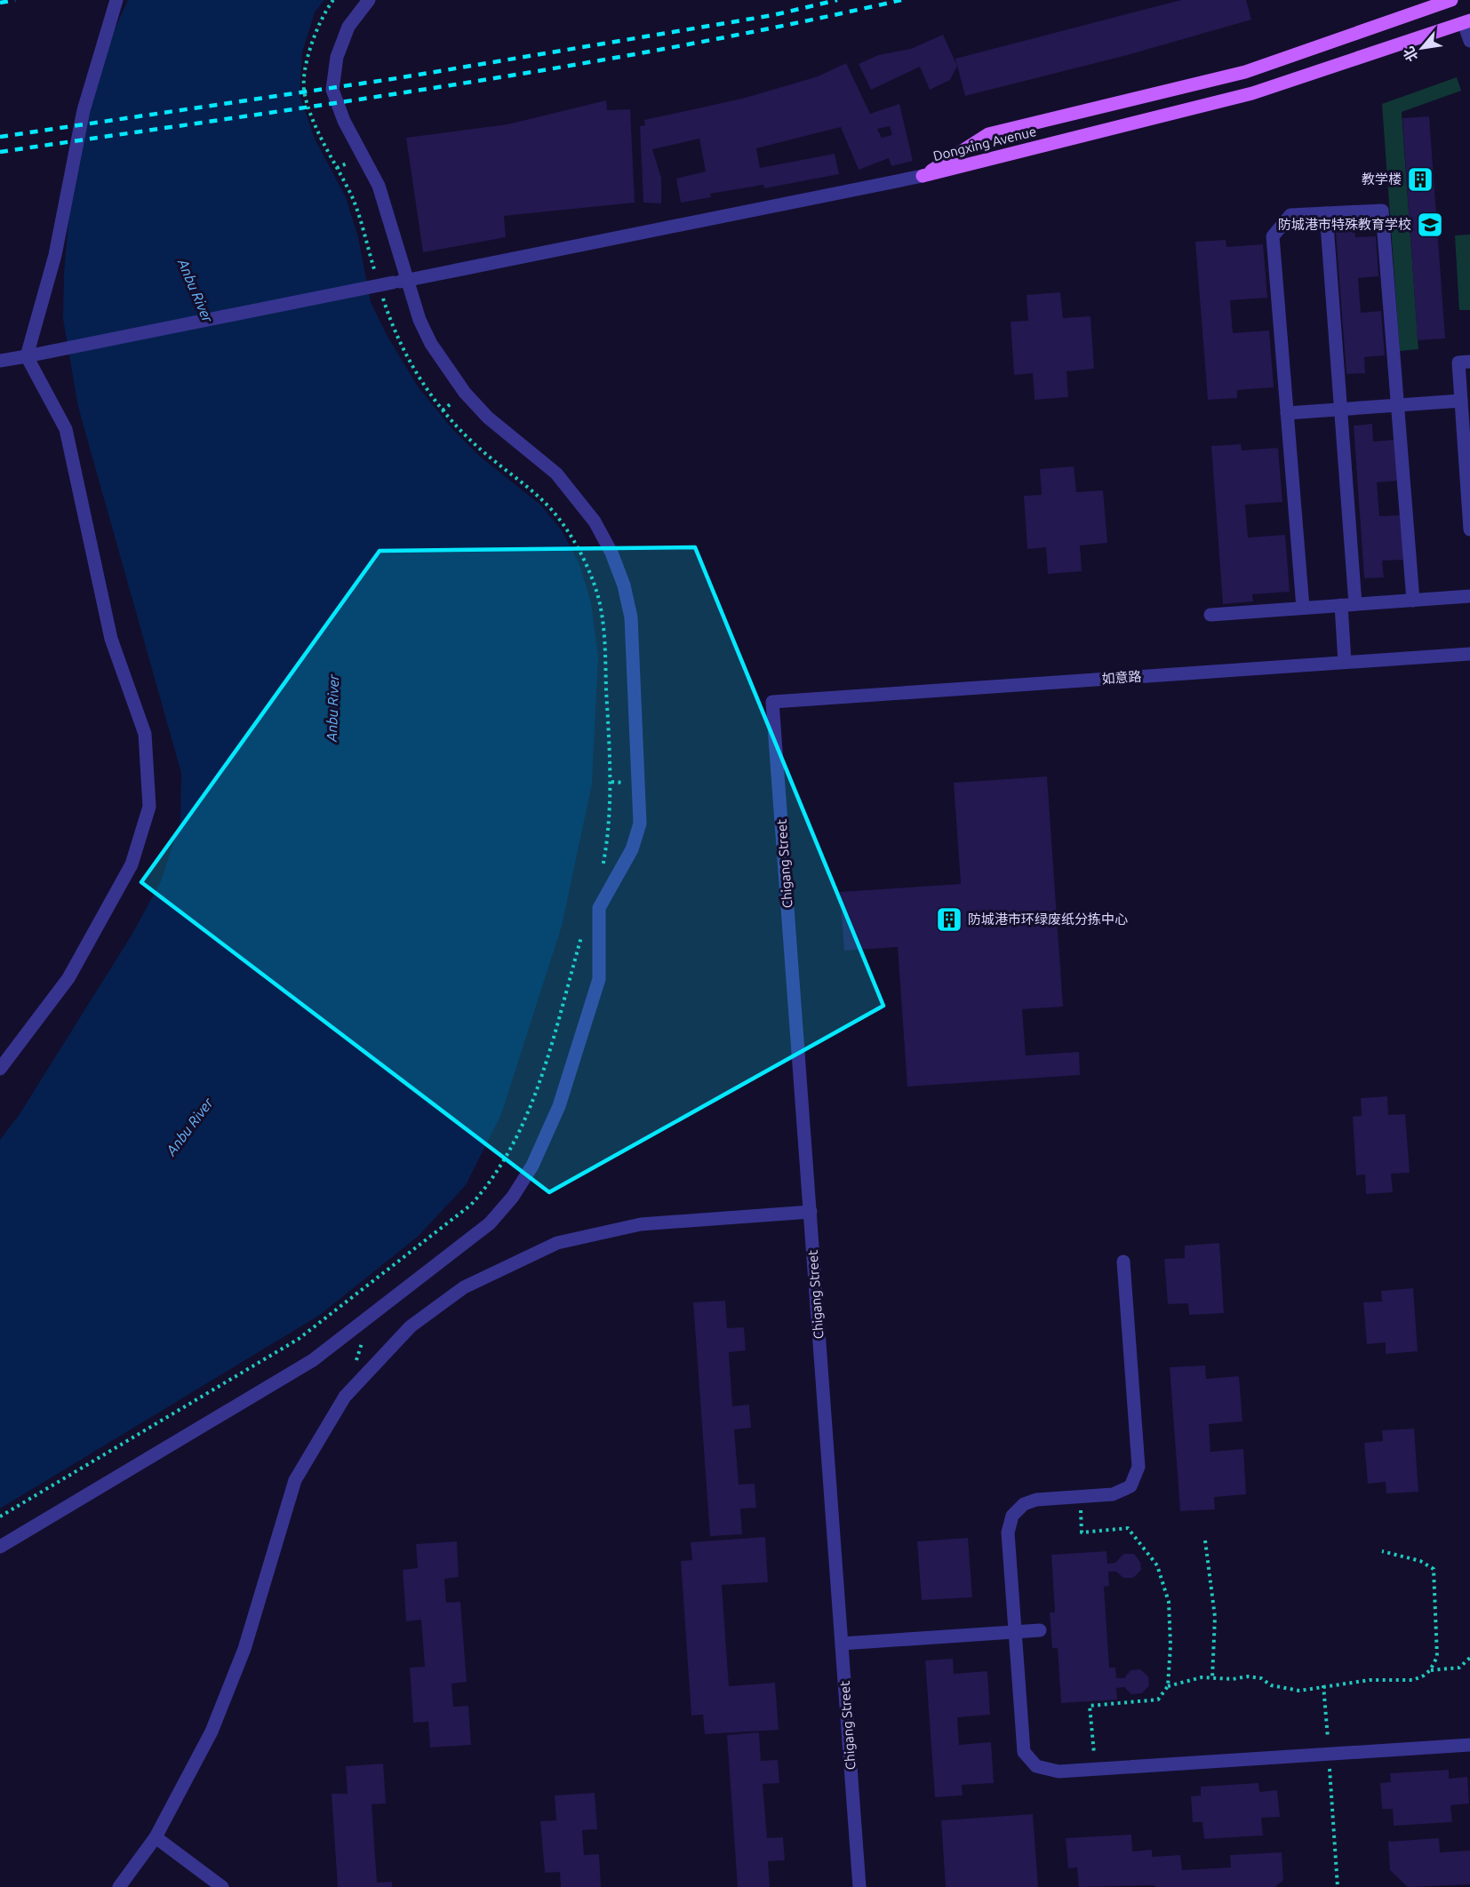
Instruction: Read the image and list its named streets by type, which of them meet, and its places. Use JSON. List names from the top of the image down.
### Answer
{
  "streets": {
    "main road": ["Dongxing Avenue"],
    "street": ["如意路", "Chigang Street"]
  },
  "crossings": [
    ["如意路", "Chigang Street"]
  ],
  "water": ["Anbu River"],
  "places": {
    "building": ["教学楼", "防城港市环绿废纸分拣中心"],
    "school or university": ["防城港市特殊教育学校"]
  },
  "north": "bottom left"
}
